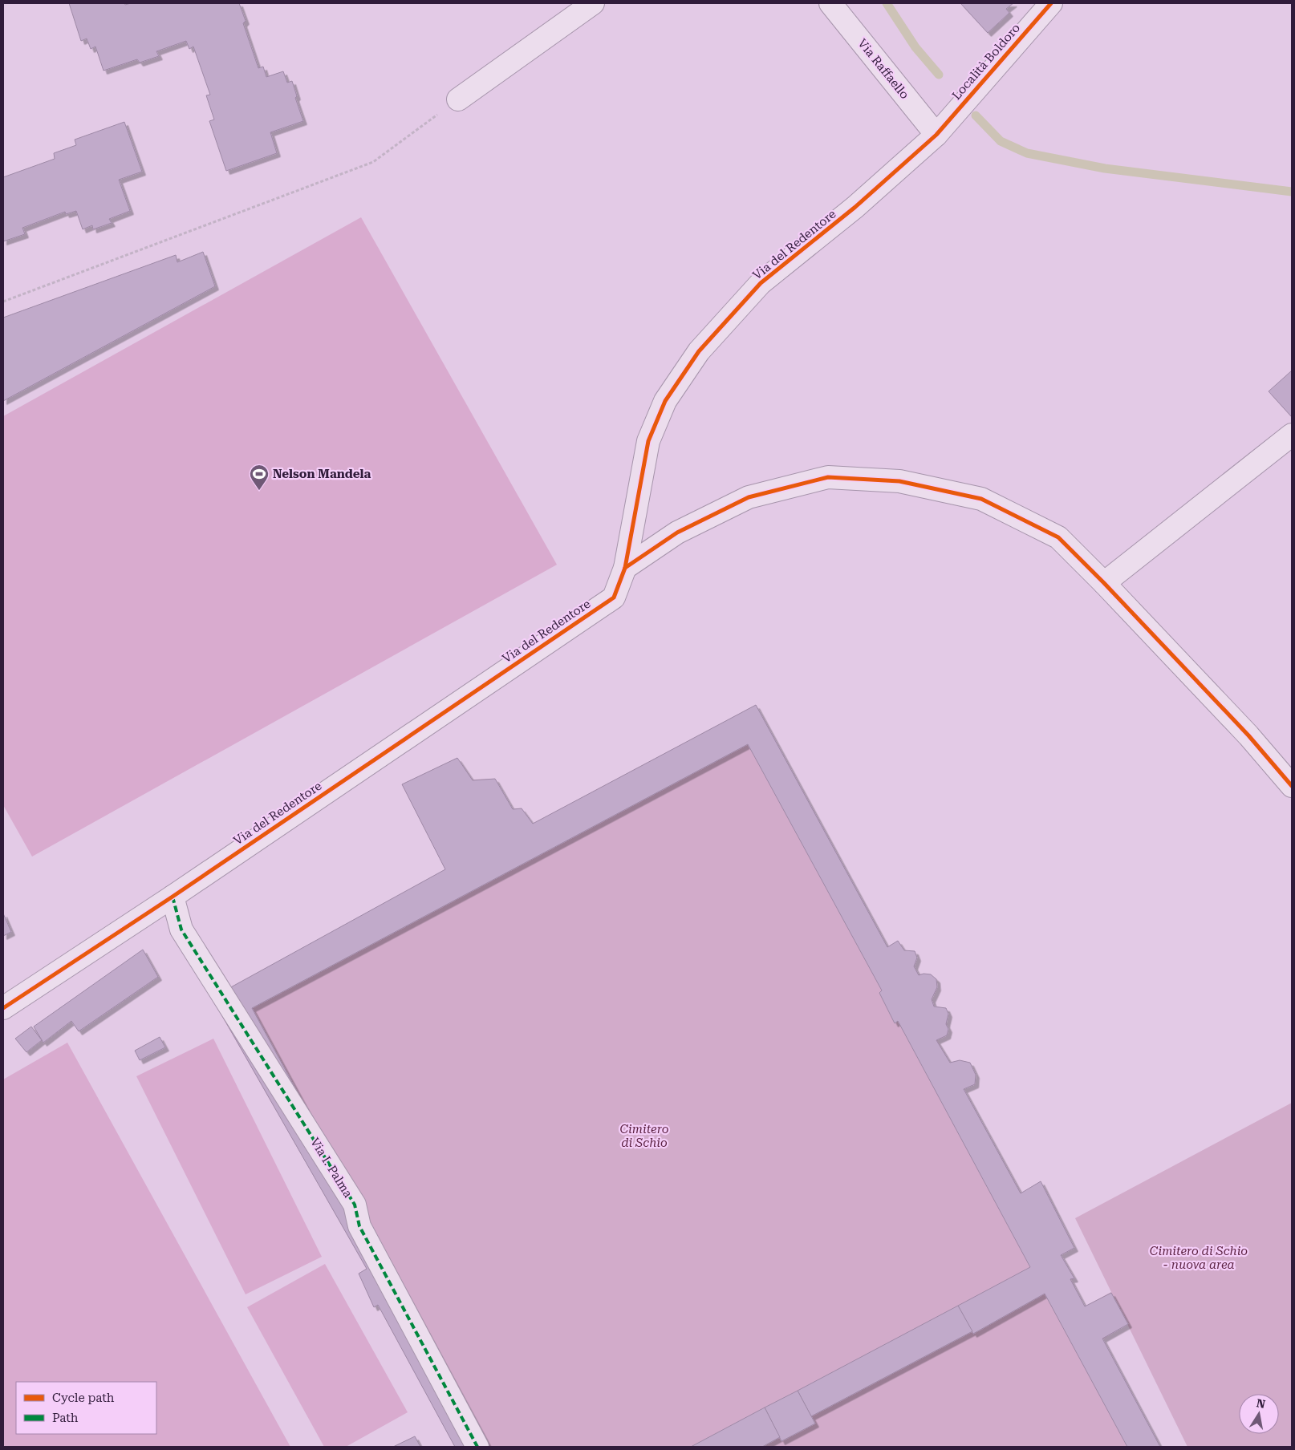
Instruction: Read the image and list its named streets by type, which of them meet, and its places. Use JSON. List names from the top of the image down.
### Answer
{
  "streets": {
    "street": [
      "Località Boldoro",
      "Via Raffaello",
      "Via del Redentore",
      "Via I. Palma"
    ]
  },
  "crossings": [
    ["Località Boldoro", "Via Raffaello"],
    ["Località Boldoro", "Via del Redentore"],
    ["Via Raffaello", "Via del Redentore"],
    ["Via del Redentore", "Via I. Palma"]
  ],
  "parks": ["Cimitero di Schio", "Cimitero di Schio - nuova area"],
  "places": {
    "sports": ["Nelson Mandela"]
  },
  "legend": ["Cycle path", "Path"],
  "north": "top"
}
